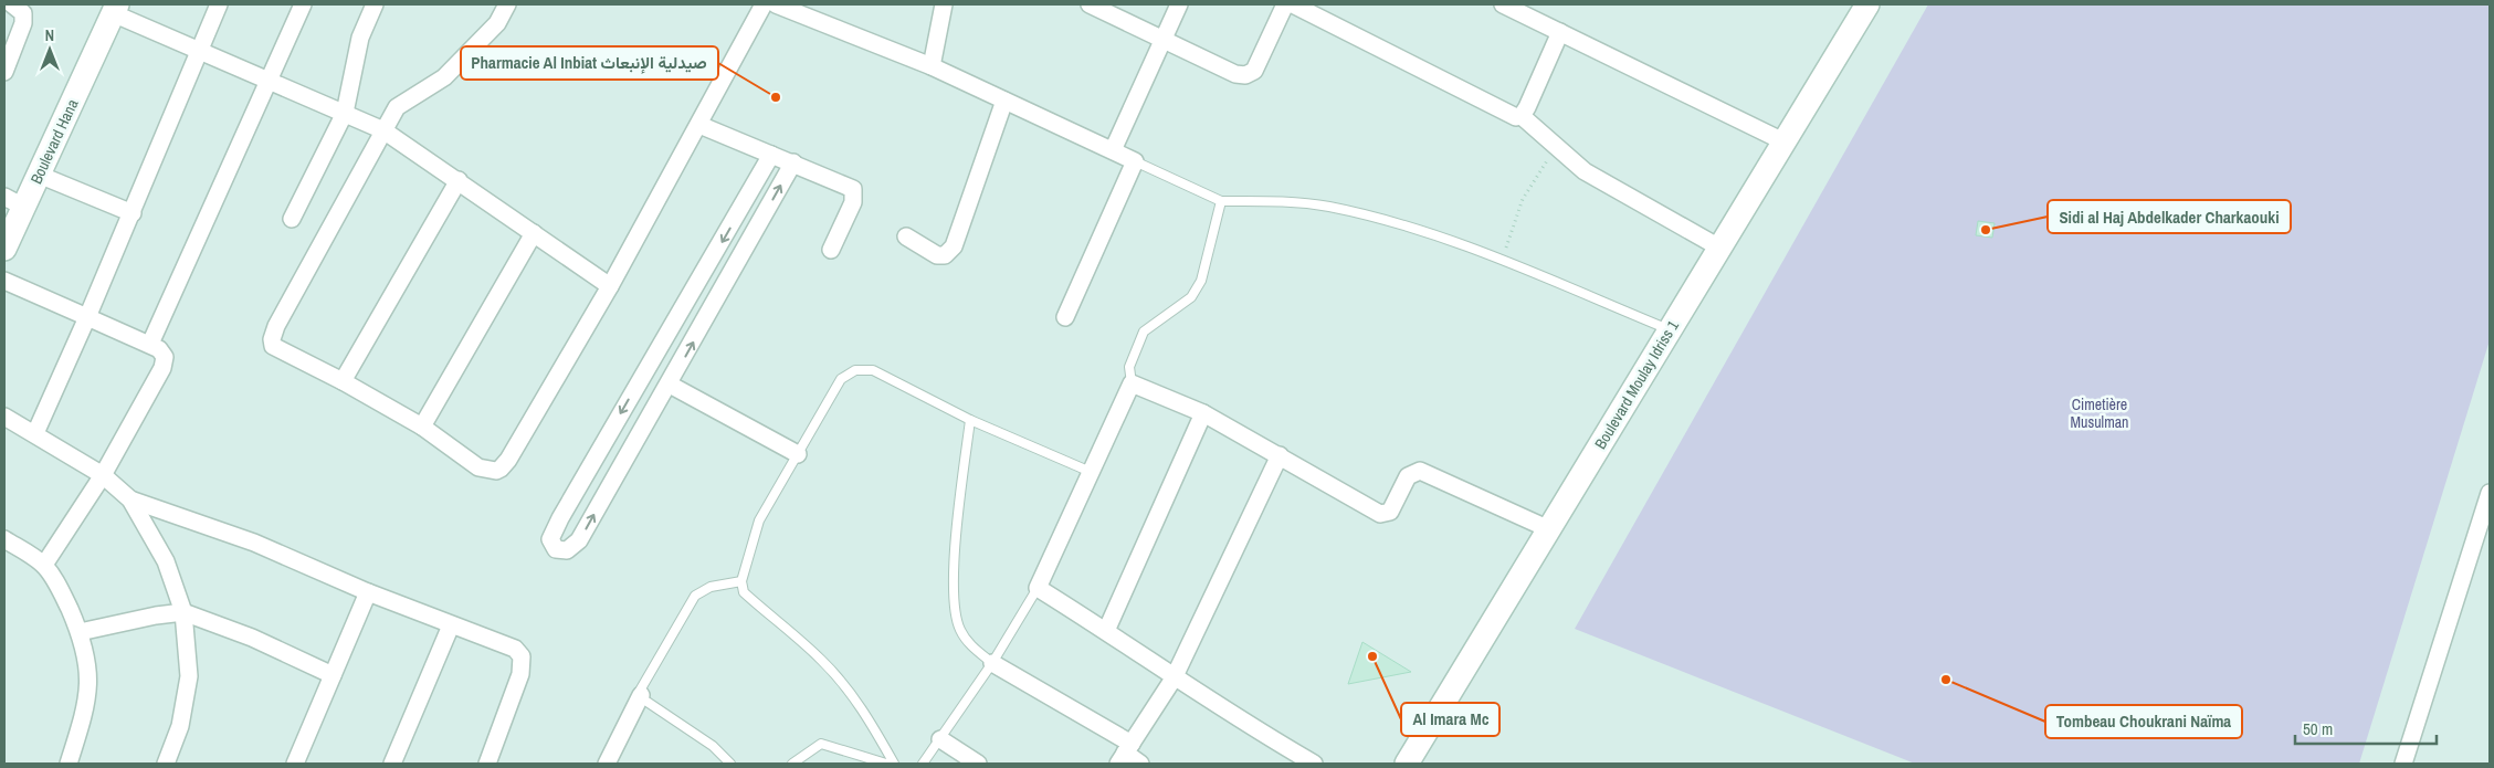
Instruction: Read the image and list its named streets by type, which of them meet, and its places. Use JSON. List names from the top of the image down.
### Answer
{
  "streets": {
    "main road": ["Boulevard Hana", "Boulevard Moulay Idriss 1"]
  },
  "parks": ["Cimetière Musulman"],
  "places": [
    "Pharmacie Al Inbiat صيدلية الإنبعاث",
    "Sidi al Haj Abdelkader Charkaouki",
    "Al Imara Mc",
    "Tombeau Choukrani Naïma"
  ],
  "scale_bar": "50 m",
  "north": "top"
}
